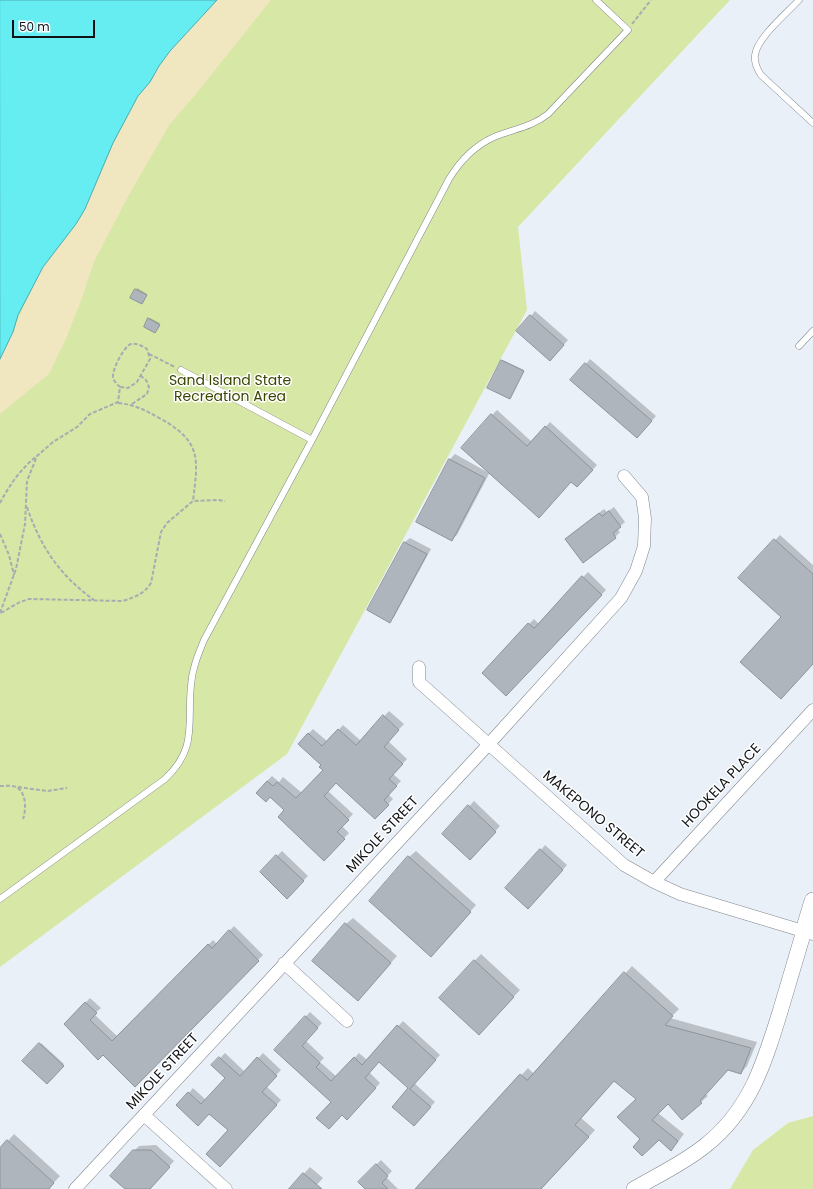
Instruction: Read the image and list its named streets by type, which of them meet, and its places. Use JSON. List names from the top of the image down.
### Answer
{
  "streets": {
    "street": ["HOOKELA PLACE", "MAKEPONO STREET", "MIKOLE STREET"]
  },
  "crossings": [
    ["HOOKELA PLACE", "MAKEPONO STREET"],
    ["MAKEPONO STREET", "MIKOLE STREET"]
  ],
  "parks": ["Sand Island State Recreation Area"],
  "scale_bar": "50 m"
}
